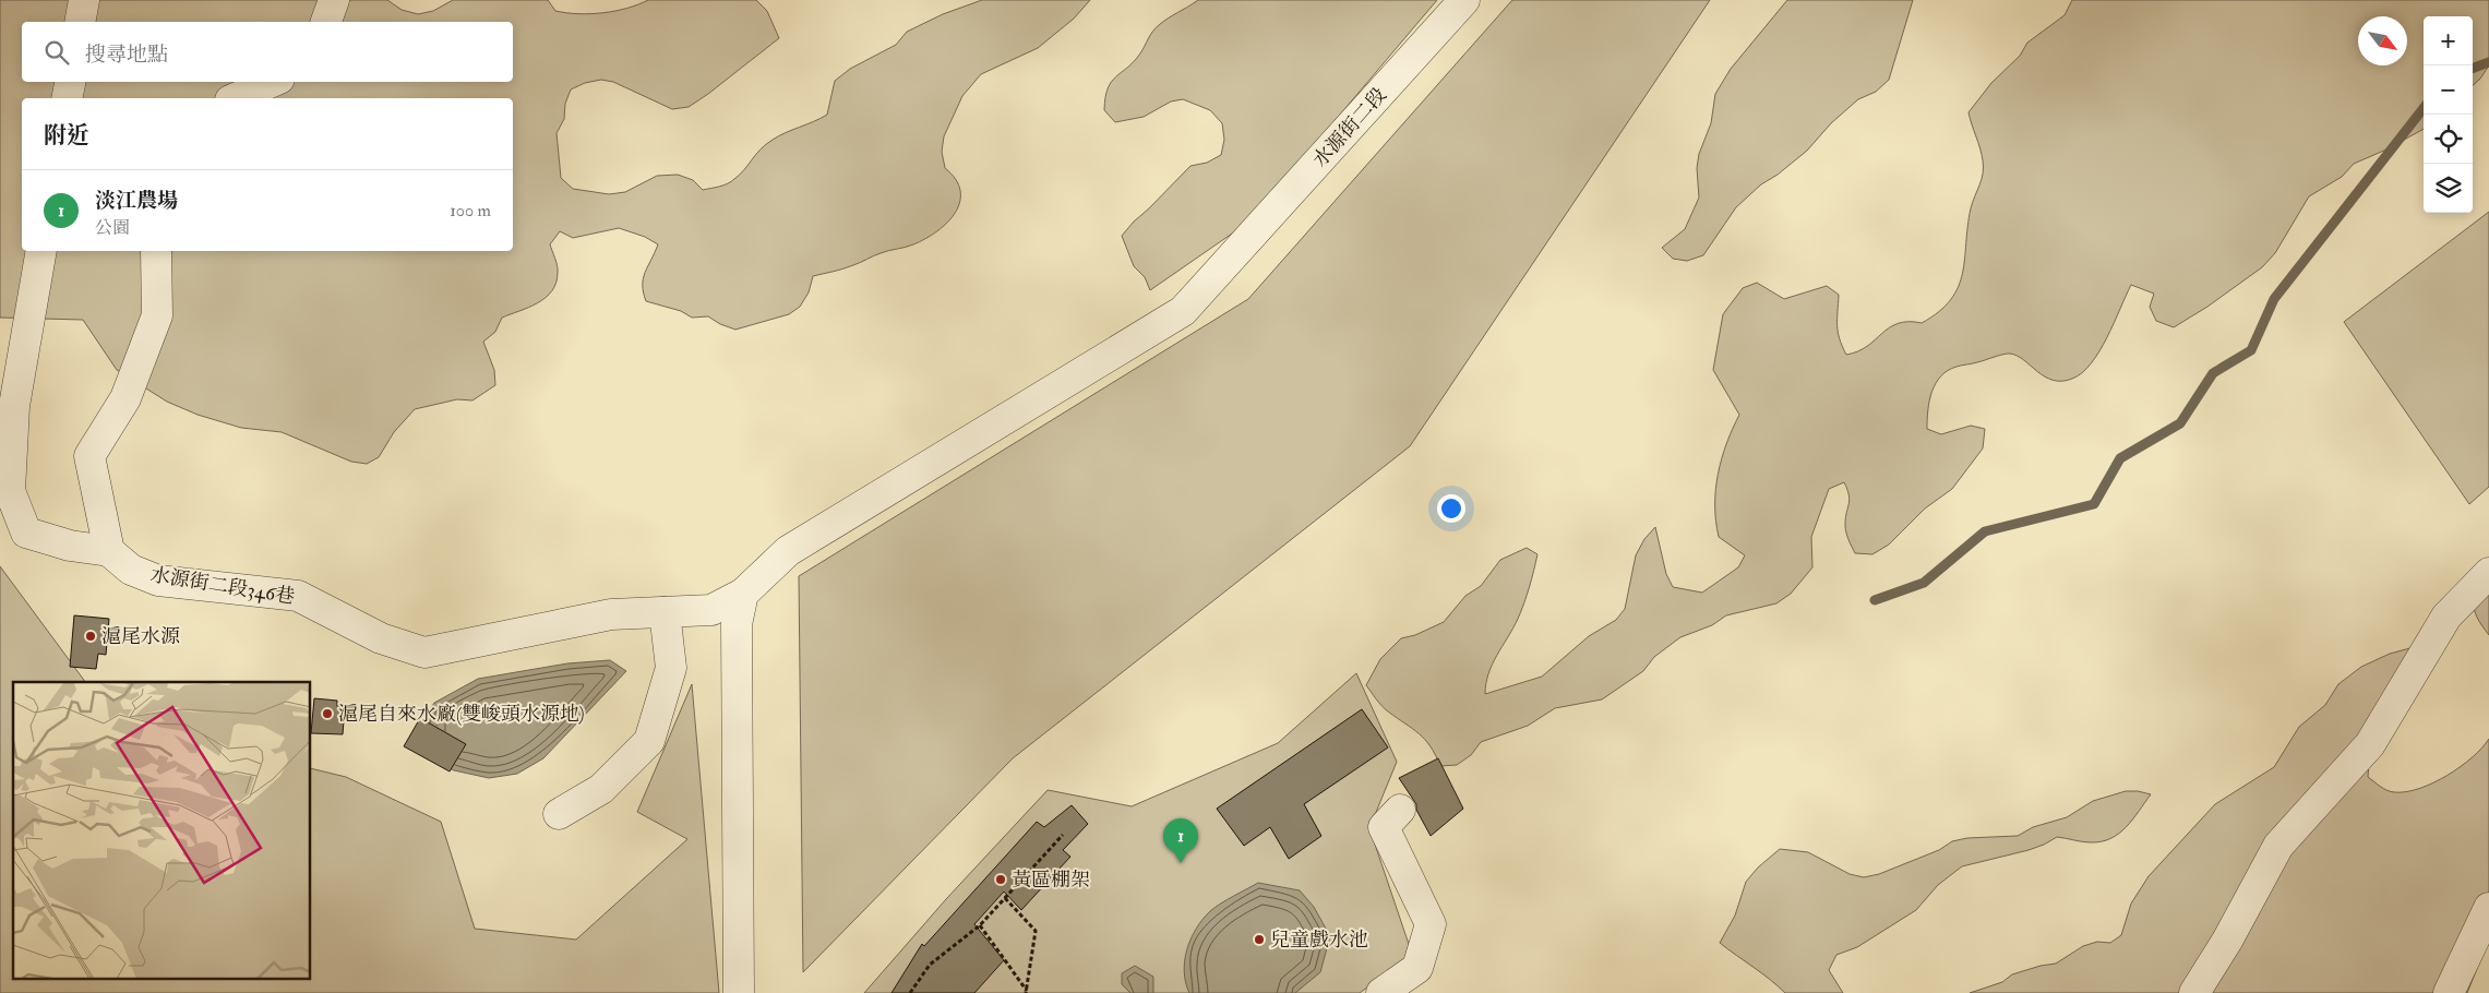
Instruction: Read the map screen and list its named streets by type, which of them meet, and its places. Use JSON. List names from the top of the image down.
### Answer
{
  "streets": {
    "street": ["水源街二段", "水源街二段346巷"]
  },
  "crossings": [
    ["水源街二段", "水源街二段346巷"]
  ],
  "places": [
    "滬尾水源",
    "滬尾自來水廠(雙峻頭水源地)",
    "黃區棚架",
    "兒童戲水池"
  ],
  "north": "bottom right",
  "page": {
    "map_buttons": ["+", "−"],
    "search": "搜尋地點",
    "heading": "附近",
    "list": [
      {
        "mark": "1",
        "name": "淡江農場",
        "note": "公園",
        "value": "100 m"
      }
    ],
    "pins": "1"
  }
}
